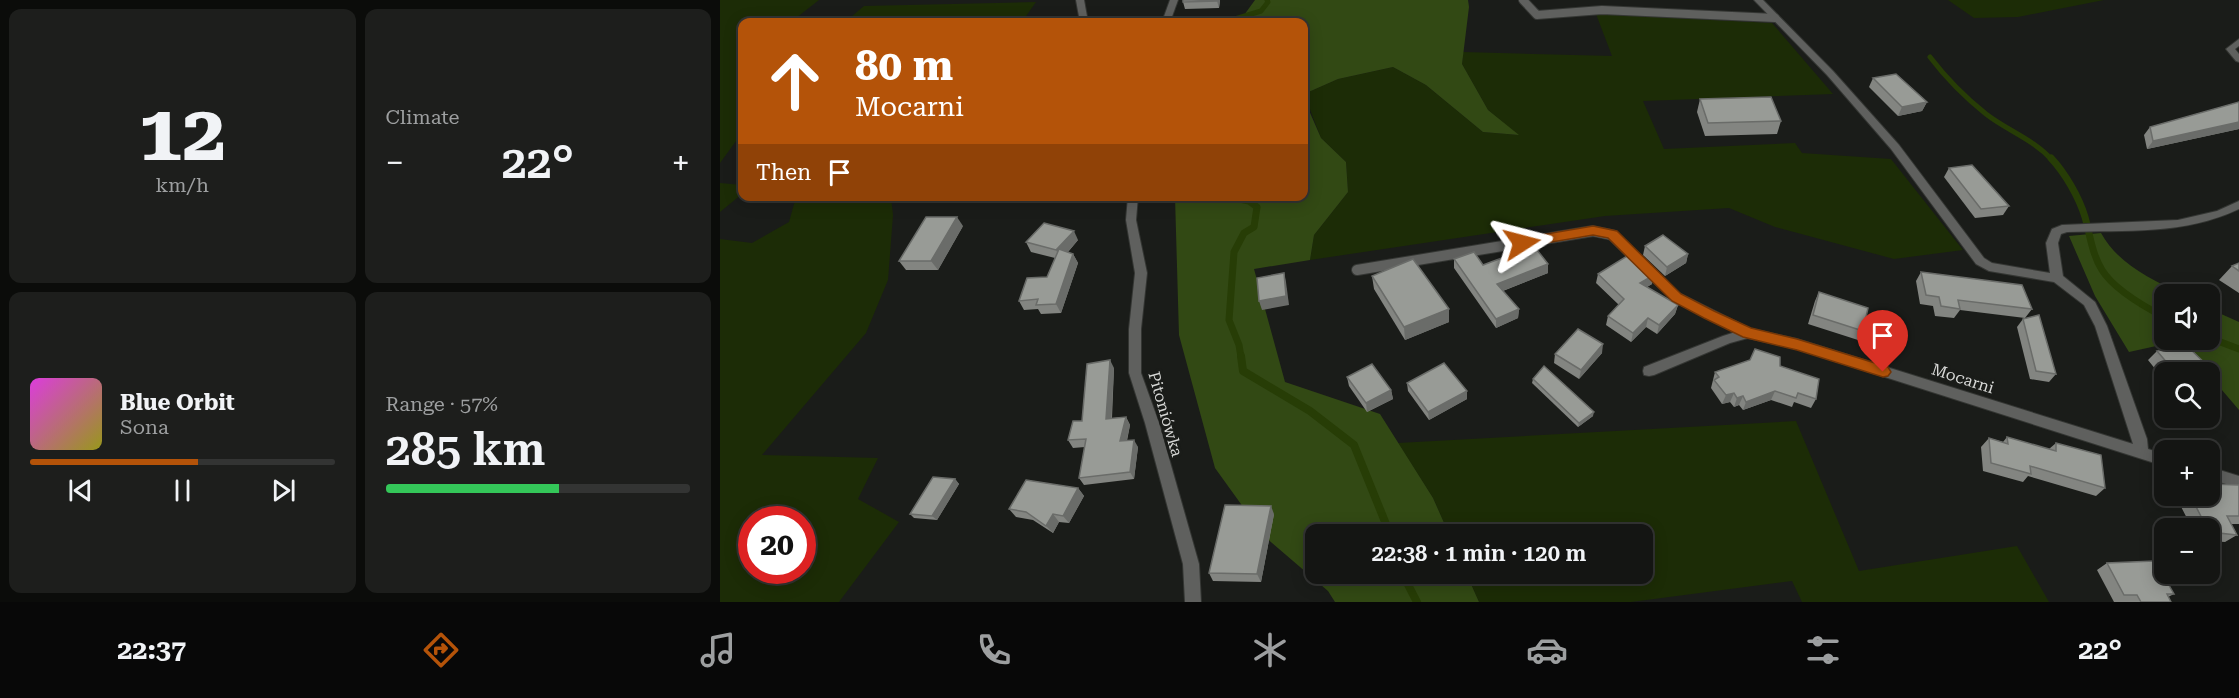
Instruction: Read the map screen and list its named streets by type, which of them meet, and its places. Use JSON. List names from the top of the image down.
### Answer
{
  "streets": {
    "street": ["Mocarni", "Pitoniówka"]
  },
  "page": {
    "tile": [
      ["12", "km/h"],
      "Climate",
      ["Range · 57%", "285 km"]
    ],
    "turn": ["80 m", "Mocarni"],
    "heat": ["−", "22°", "+"],
    "then": "Then",
    "map_buttons": ["+", "−"],
    "song": ["Blue Orbit", "Sona"],
    "limit": "20",
    "trip": "22:38 · 1 min · 120 m",
    "tabs": ["22:37", "22°"]
  }
}
